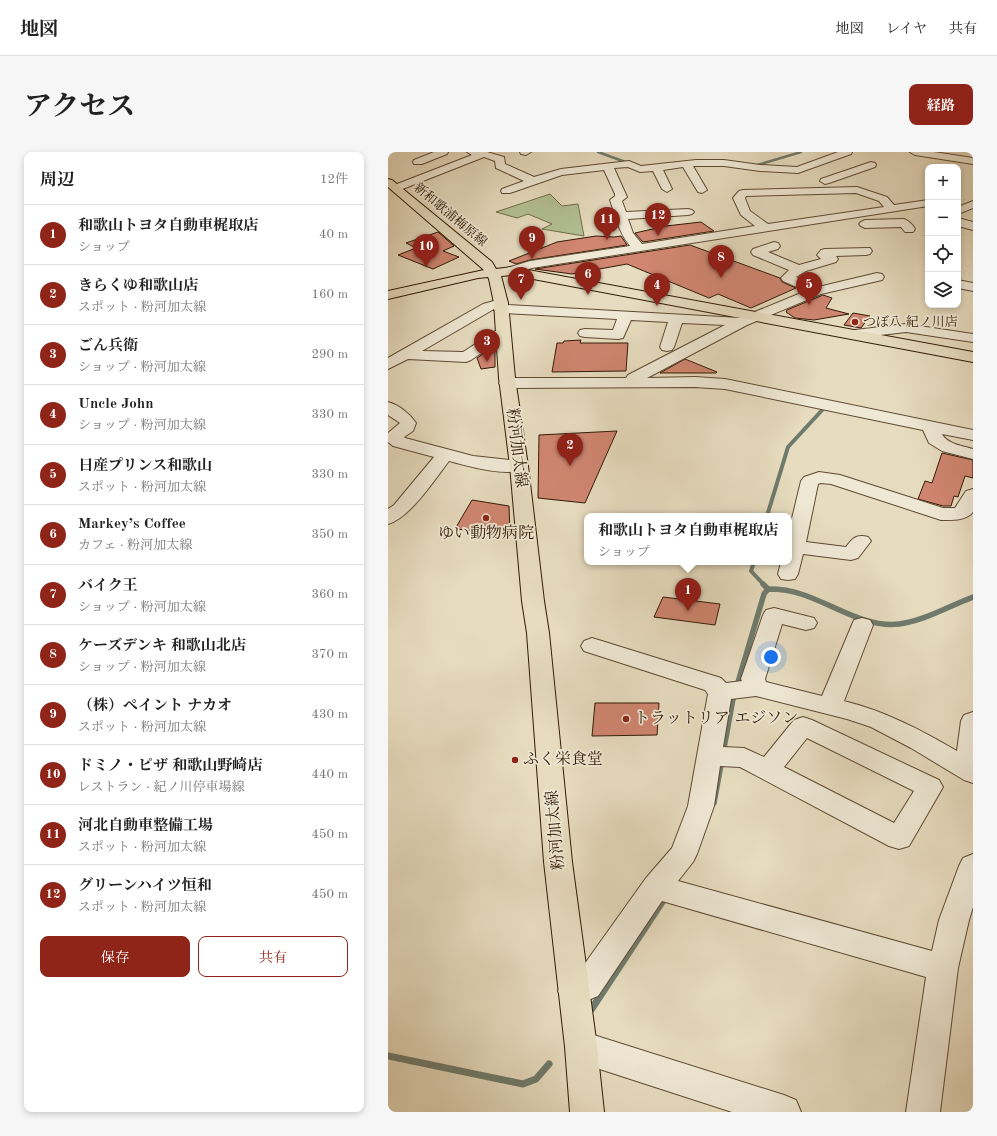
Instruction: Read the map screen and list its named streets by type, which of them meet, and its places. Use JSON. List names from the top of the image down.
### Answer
{
  "streets": {
    "main road": ["新和歌浦梅原線", "粉河加太線"]
  },
  "crossings": [
    ["新和歌浦梅原線", "粉河加太線"]
  ],
  "places": [
    "つぼ八 紀ノ川店",
    "ゆい動物病院",
    "トラットリア エジソン",
    "ふく栄食堂"
  ],
  "page": {
    "header": "地図",
    "nav": ["地図", "レイヤ", "共有"],
    "title": "アクセス",
    "buttons": [
      "経路",
      ["保存", "共有"]
    ],
    "heading": ["周辺", "12件"],
    "map_buttons": ["+", "−"],
    "pins": [
      "12",
      "11",
      "9",
      "10",
      "8",
      "6",
      "7",
      "5",
      "4",
      "3",
      "2",
      "1"
    ],
    "list": [
      {
        "mark": "1",
        "name": "和歌山トヨタ自動車梶取店",
        "note": "ショップ",
        "value": "40 m"
      },
      {
        "mark": "2",
        "name": "きらくゆ和歌山店",
        "note": "スポット · 粉河加太線",
        "value": "160 m"
      },
      {
        "mark": "3",
        "name": "ごん兵衛",
        "note": "ショップ · 粉河加太線",
        "value": "290 m"
      },
      {
        "mark": "4",
        "name": "Uncle John",
        "note": "ショップ · 粉河加太線",
        "value": "330 m"
      },
      {
        "mark": "5",
        "name": "日産プリンス和歌山",
        "note": "スポット · 粉河加太線",
        "value": "330 m"
      },
      {
        "mark": "6",
        "name": "Markey’s Coffee",
        "note": "カフェ · 粉河加太線",
        "value": "350 m"
      },
      {
        "mark": "7",
        "name": "バイク王",
        "note": "ショップ · 粉河加太線",
        "value": "360 m"
      },
      {
        "mark": "8",
        "name": "ケーズデンキ 和歌山北店",
        "note": "ショップ · 粉河加太線",
        "value": "370 m"
      },
      {
        "mark": "9",
        "name": "（株）ペイント ナカオ",
        "note": "スポット · 粉河加太線",
        "value": "430 m"
      },
      {
        "mark": "10",
        "name": "ドミノ・ピザ 和歌山野崎店",
        "note": "レストラン · 紀ノ川停車場線",
        "value": "440 m"
      },
      {
        "mark": "11",
        "name": "河北自動車整備工場",
        "note": "スポット · 粉河加太線",
        "value": "450 m"
      },
      {
        "mark": "12",
        "name": "グリーンハイツ恒和",
        "note": "スポット · 粉河加太線",
        "value": "450 m"
      }
    ],
    "popup": ["和歌山トヨタ自動車梶取店", "ショップ"]
  }
}
